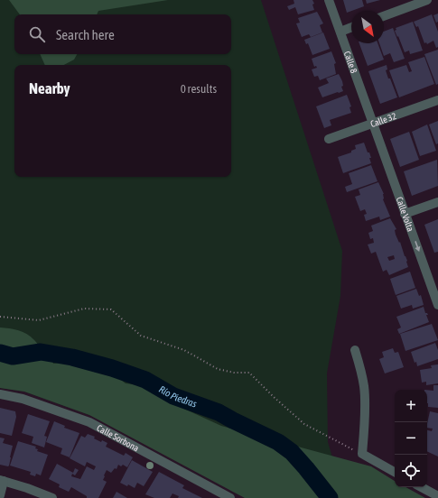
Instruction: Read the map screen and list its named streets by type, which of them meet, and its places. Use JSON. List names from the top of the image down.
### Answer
{
  "streets": {
    "street": [
      "Calle 8",
      "Calle 32",
      "Calle Volta",
      "Calle Sorbona"
    ]
  },
  "crossings": [
    ["Calle 8", "Calle 32"],
    ["Calle 8", "Calle Volta"],
    ["Calle 32", "Calle Volta"]
  ],
  "one_way": ["Calle Volta"],
  "water": ["Río Piedras"],
  "north": "bottom right",
  "page": {
    "search": "Search here",
    "heading": ["Nearby", "0 results"],
    "map_buttons": ["+", "−"]
  }
}
